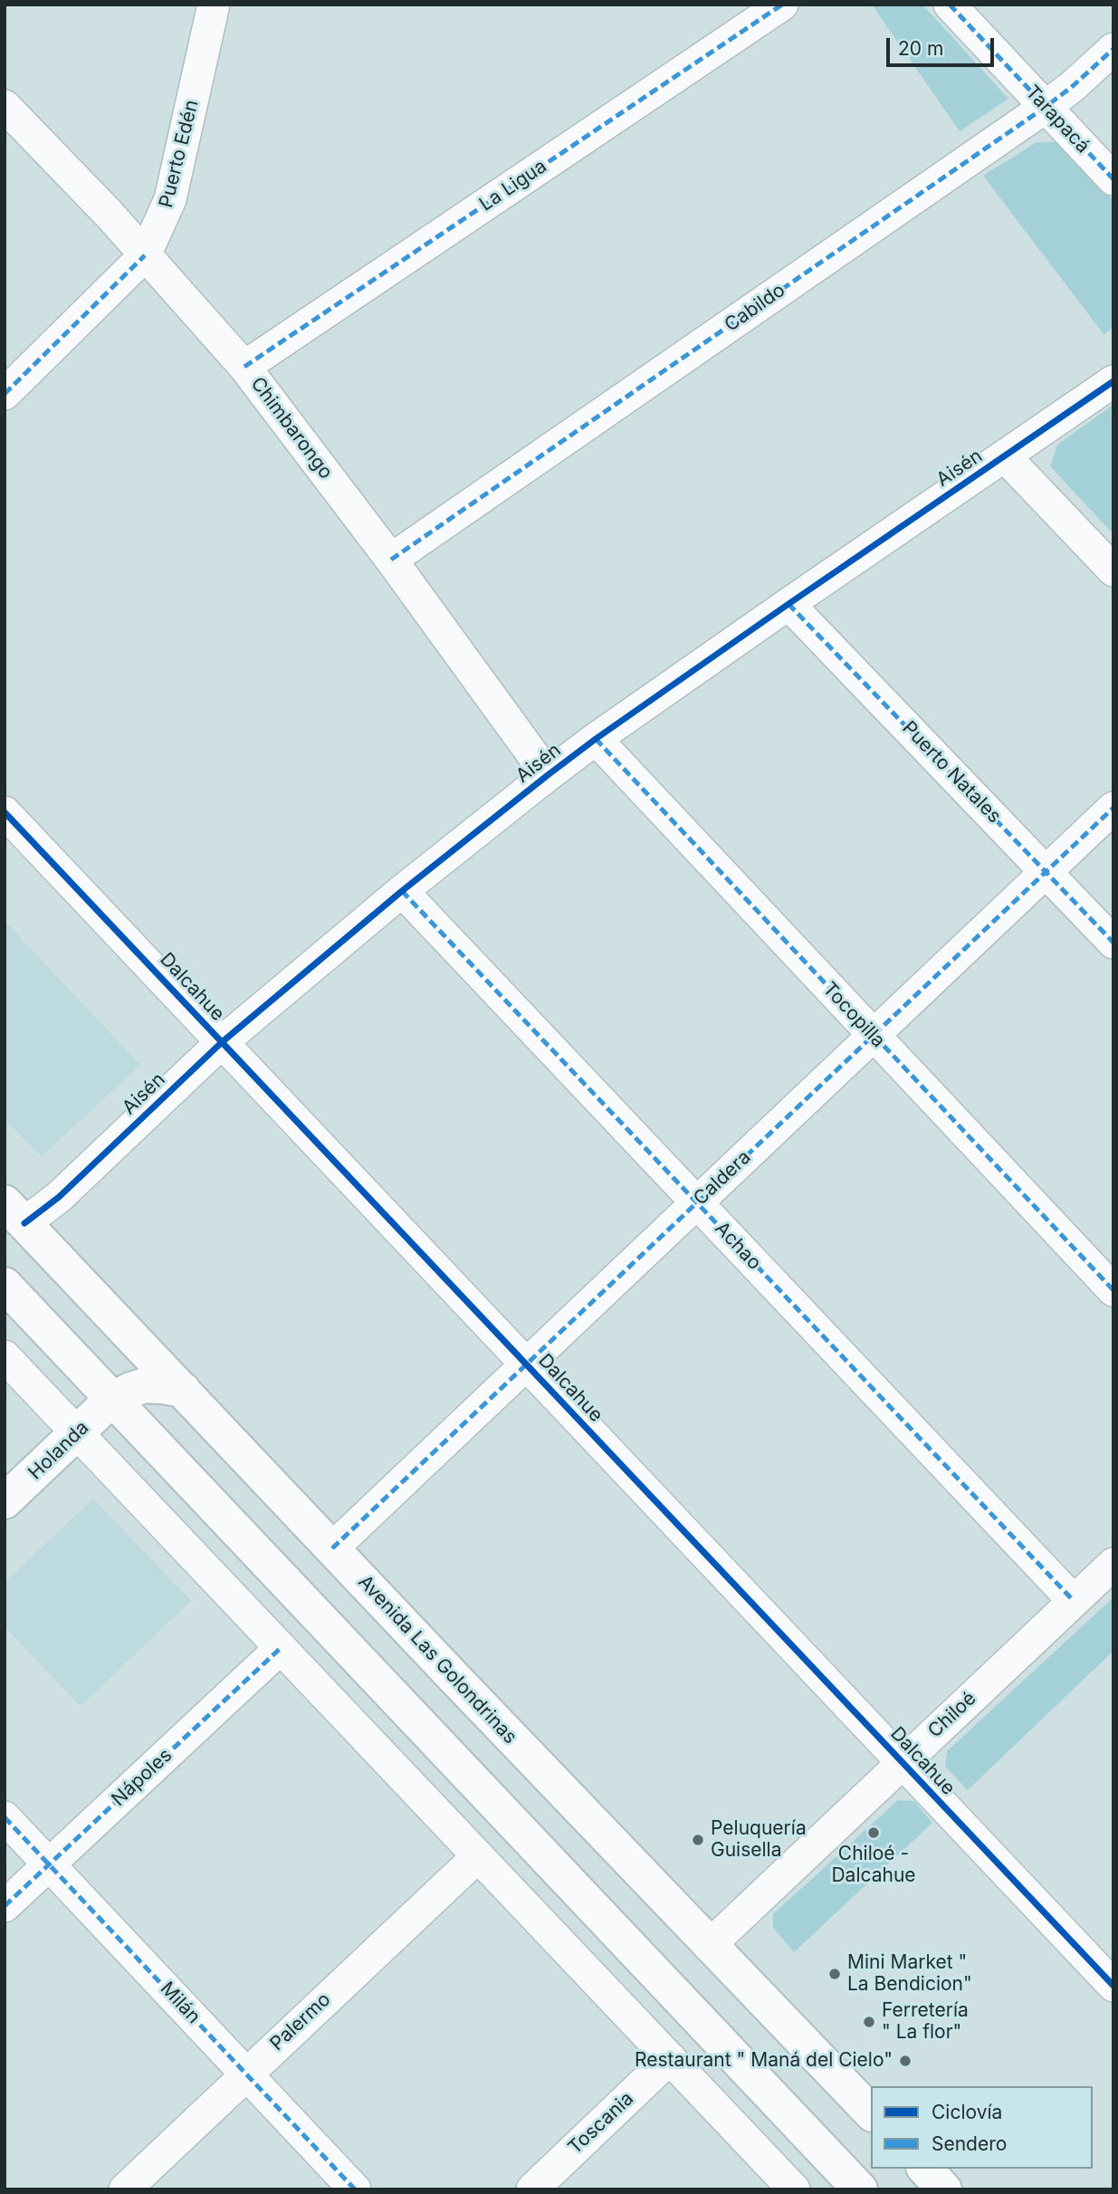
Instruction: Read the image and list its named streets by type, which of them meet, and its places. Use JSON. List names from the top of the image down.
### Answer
{
  "streets": {
    "main road": ["Holanda", "Avenida Las Golondrinas"],
    "street": [
      "Tarapacá",
      "Puerto Edén",
      "La Ligua",
      "Cabildo",
      "Chimbarongo",
      "Aisén",
      "Puerto Natales",
      "Dalcahue",
      "Tocopilla",
      "Caldera",
      "Achao",
      "Chiloé",
      "Nápoles",
      "Milán",
      "Palermo",
      "Toscania"
    ]
  },
  "crossings": [
    ["Tarapacá", "Cabildo"],
    ["Puerto Edén", "Chimbarongo"],
    ["La Ligua", "Chimbarongo"],
    ["Cabildo", "Chimbarongo"],
    ["Chimbarongo", "Aisén"],
    ["Aisén", "Puerto Natales"],
    ["Aisén", "Dalcahue"],
    ["Aisén", "Tocopilla"],
    ["Aisén", "Achao"],
    ["Aisén", "Avenida Las Golondrinas"],
    ["Puerto Natales", "Caldera"],
    ["Dalcahue", "Caldera"],
    ["Dalcahue", "Chiloé"],
    ["Tocopilla", "Caldera"],
    ["Caldera", "Achao"],
    ["Caldera", "Avenida Las Golondrinas"],
    ["Achao", "Chiloé"],
    ["Avenida Las Golondrinas", "Chiloé"],
    ["Nápoles", "Milán"],
    ["Milán", "Palermo"]
  ],
  "places": [
    "Chiloé - Dalcahue",
    "Peluquería Guisella",
    "Mini Market \" La Bendicion\"",
    "Ferretería \" La flor\"",
    "Restaurant \" Maná del Cielo\""
  ],
  "legend": ["Ciclovía", "Sendero"],
  "scale_bar": "20 m"
}
